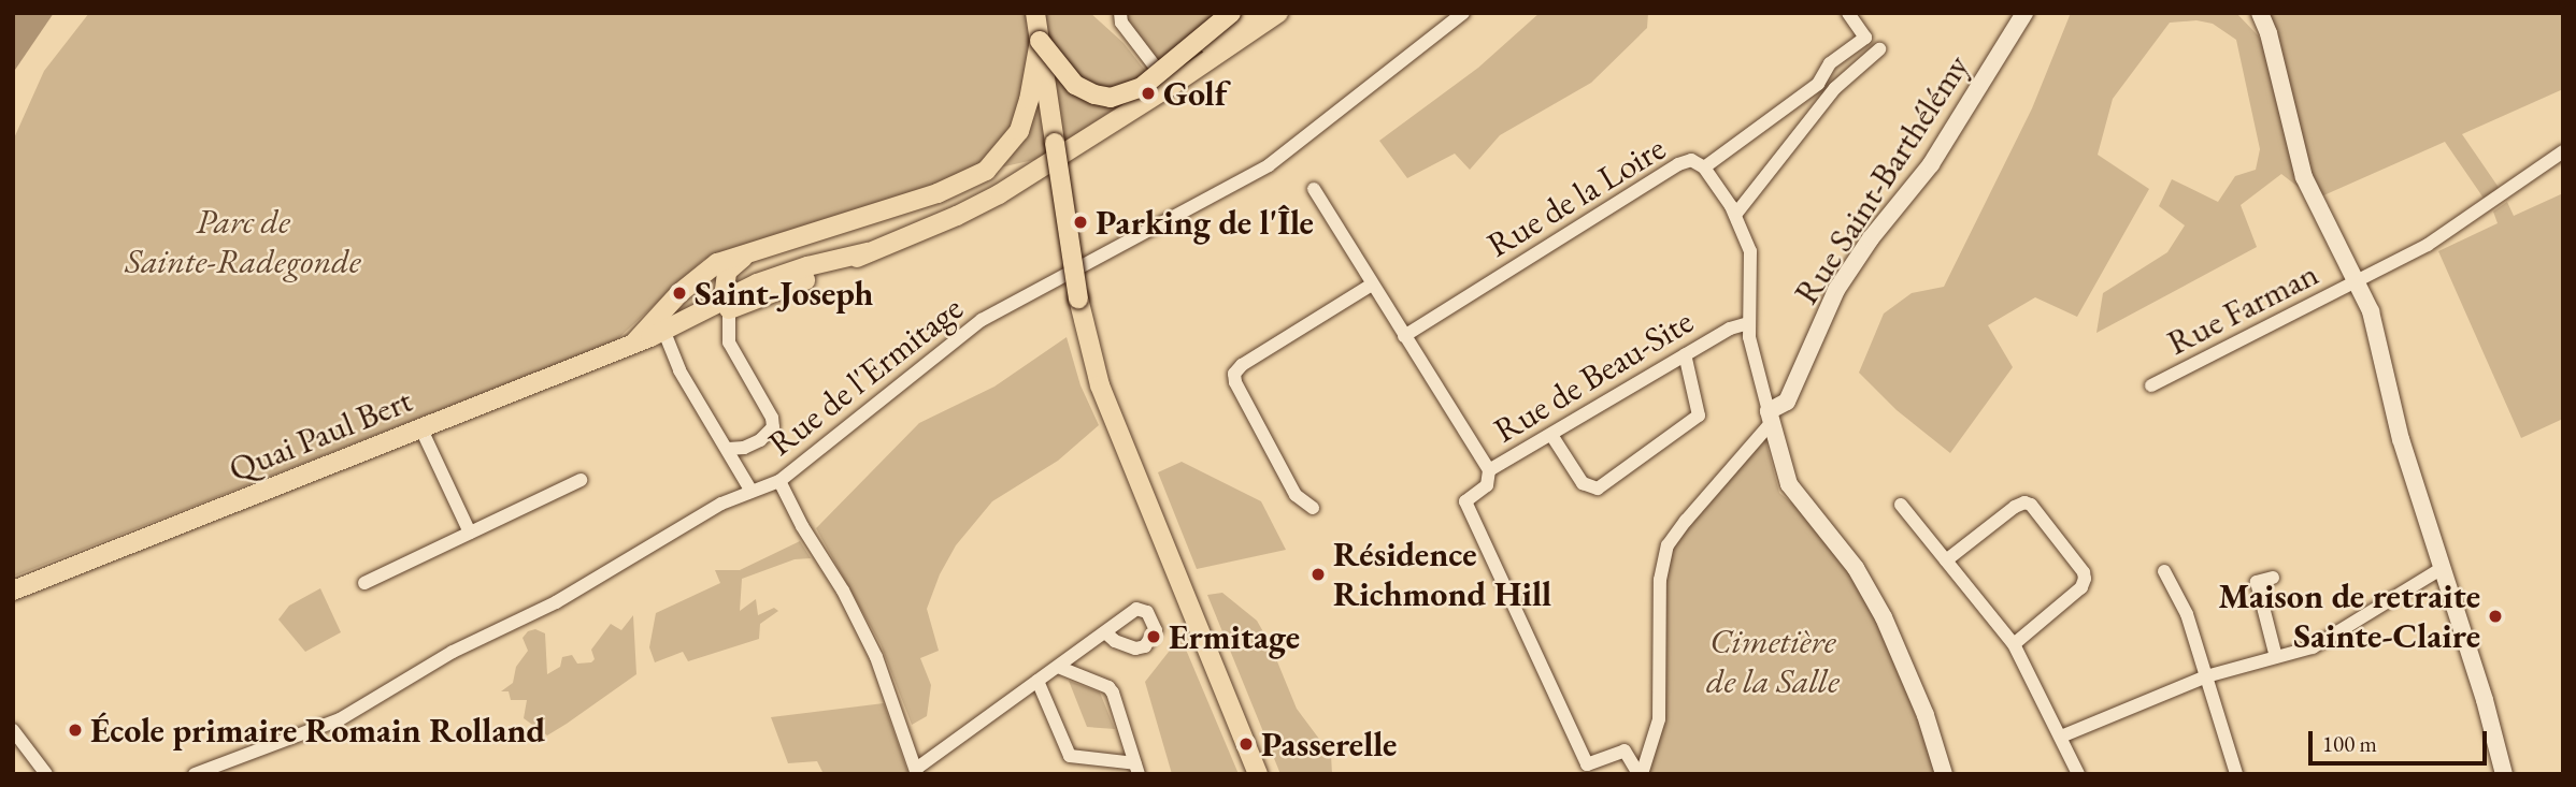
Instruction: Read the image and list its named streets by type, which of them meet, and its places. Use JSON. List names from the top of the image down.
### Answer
{
  "streets": {
    "main road": ["Quai Paul Bert"],
    "street": [
      "Rue Saint-Barthélémy",
      "Rue de la Loire",
      "Rue Farman",
      "Rue de l'Ermitage",
      "Rue de Beau-Site"
    ]
  },
  "crossings": [
    ["Rue Saint-Barthélémy", "Rue de la Loire"],
    ["Rue de la Loire", "Rue de Beau-Site"]
  ],
  "parks": ["Parc de Sainte-Radegonde", "Cimetière de la Salle"],
  "places": [
    "Golf",
    "Parking de l'Île",
    "Saint-Joseph",
    "Résidence Richmond Hill",
    "Maison de retraite Sainte-Claire",
    "Ermitage",
    "École primaire Romain Rolland",
    "Passerelle"
  ],
  "scale_bar": "100 m"
}
